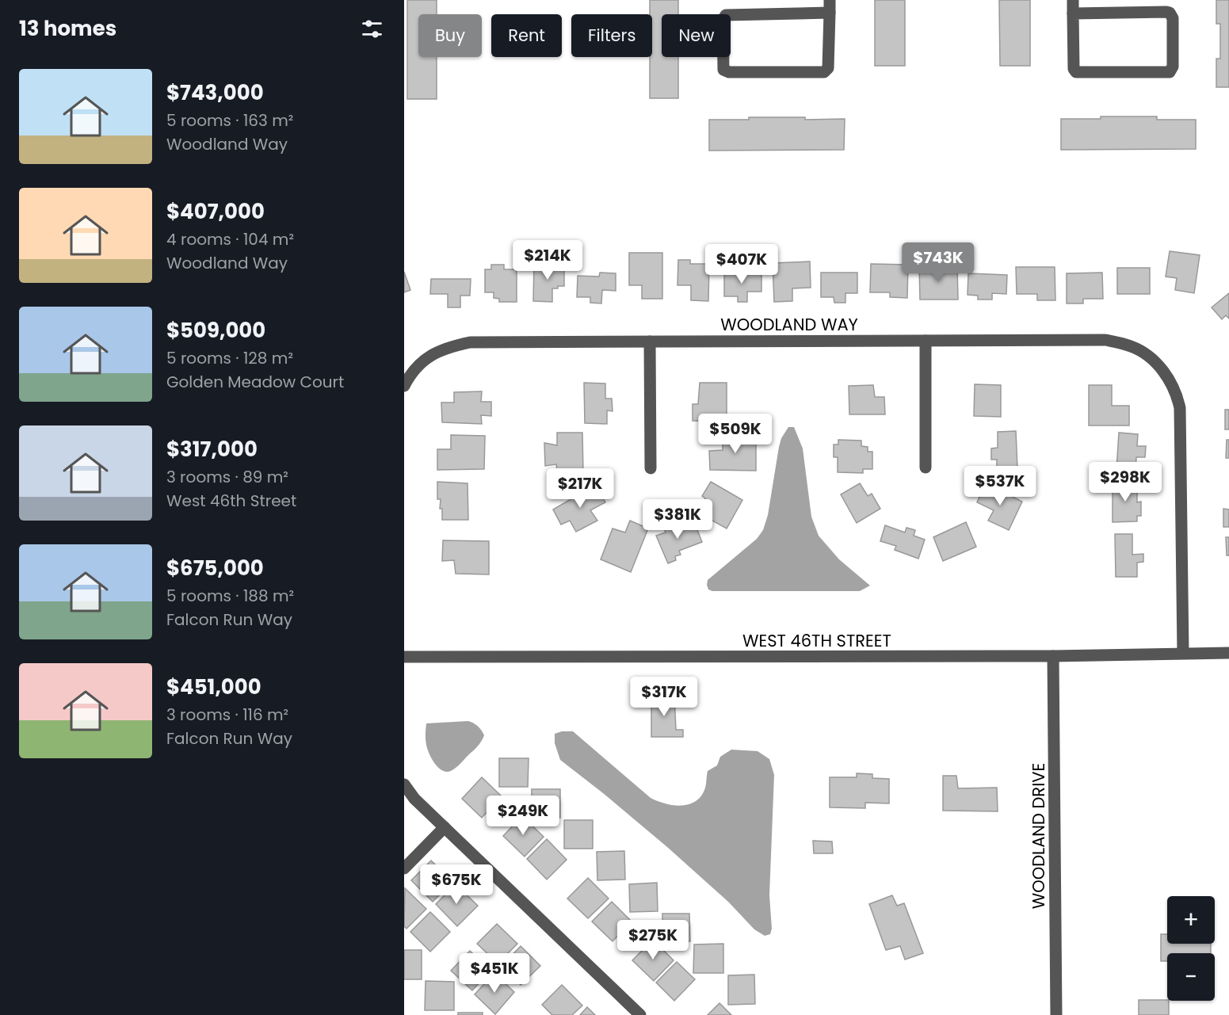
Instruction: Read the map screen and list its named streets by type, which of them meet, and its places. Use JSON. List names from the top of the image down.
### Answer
{
  "streets": {
    "street": ["WOODLAND WAY", "WEST 46TH STREET", "WOODLAND DRIVE"]
  },
  "crossings": [
    ["WOODLAND WAY", "WEST 46TH STREET"],
    ["WEST 46TH STREET", "WOODLAND DRIVE"]
  ],
  "page": {
    "heading": "13 homes",
    "chip": [
      "Buy",
      "Rent",
      "Filters",
      "New"
    ],
    "list": [
      {
        "name": "$743,000",
        "note": "5 rooms · 163 m² · Woodland Way"
      },
      {
        "name": "$407,000",
        "note": "4 rooms · 104 m² · Woodland Way"
      },
      {
        "name": "$509,000",
        "note": "5 rooms · 128 m² · Golden Meadow Court"
      },
      {
        "name": "$317,000",
        "note": "3 rooms · 89 m² · West 46th Street"
      },
      {
        "name": "$675,000",
        "note": "5 rooms · 188 m² · Falcon Run Way"
      },
      {
        "name": "$451,000",
        "note": "3 rooms · 116 m² · Falcon Run Way"
      }
    ],
    "price": [
      "$214K",
      "$743K",
      "$407K",
      "$509K",
      "$298K",
      "$537K",
      "$217K",
      "$381K",
      "$317K",
      "$249K",
      "$675K",
      "$275K",
      "$451K"
    ],
    "map_buttons": ["+", "−"]
  }
}
